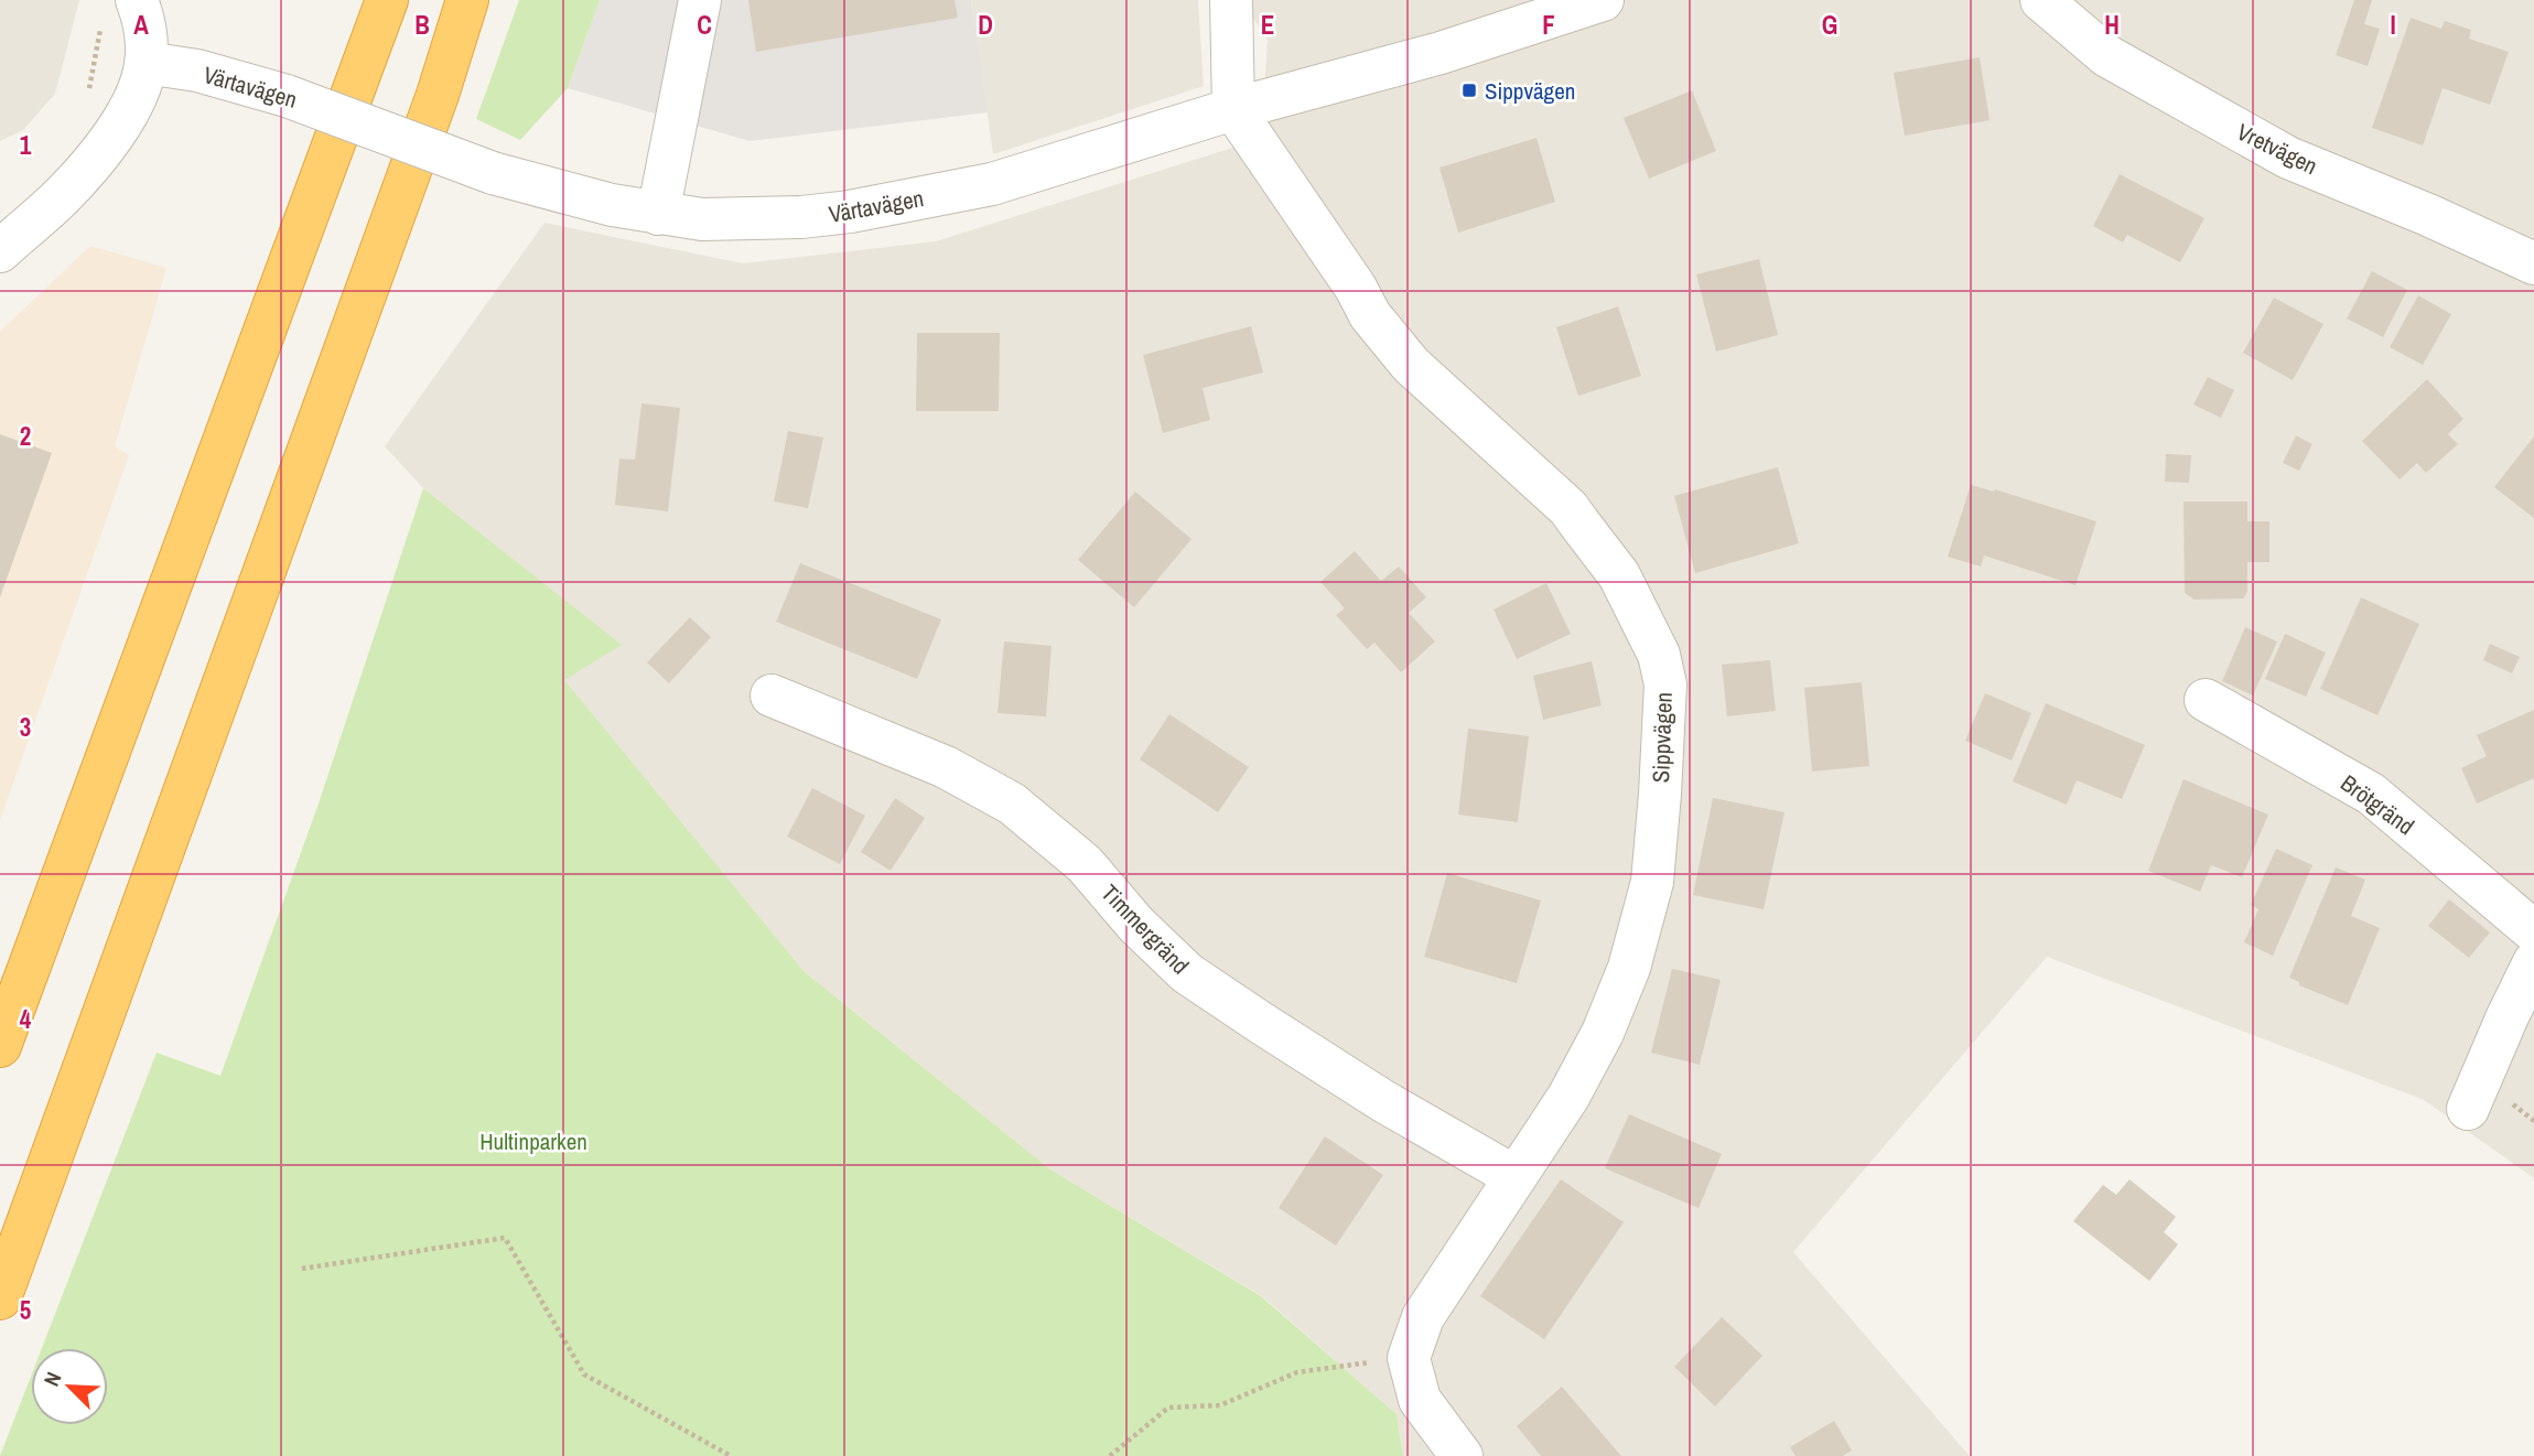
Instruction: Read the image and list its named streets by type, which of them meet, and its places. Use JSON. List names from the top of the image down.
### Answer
{
  "streets": {
    "street": [
      "Värtavägen",
      "Vretvägen",
      "Sippvägen",
      "Brötgränd",
      "Timmergränd"
    ]
  },
  "crossings": [
    ["Värtavägen", "Sippvägen"],
    ["Sippvägen", "Timmergränd"]
  ],
  "parks": ["Hultinparken"],
  "places": {
    "transit": ["Sippvägen"]
  },
  "north": "top left",
  "grid": {
    "columns": [
      "A",
      "B",
      "C",
      "D",
      "E",
      "F",
      "G",
      "H",
      "I"
    ],
    "rows": [
      "1",
      "2",
      "3",
      "4",
      "5"
    ]
  }
}
